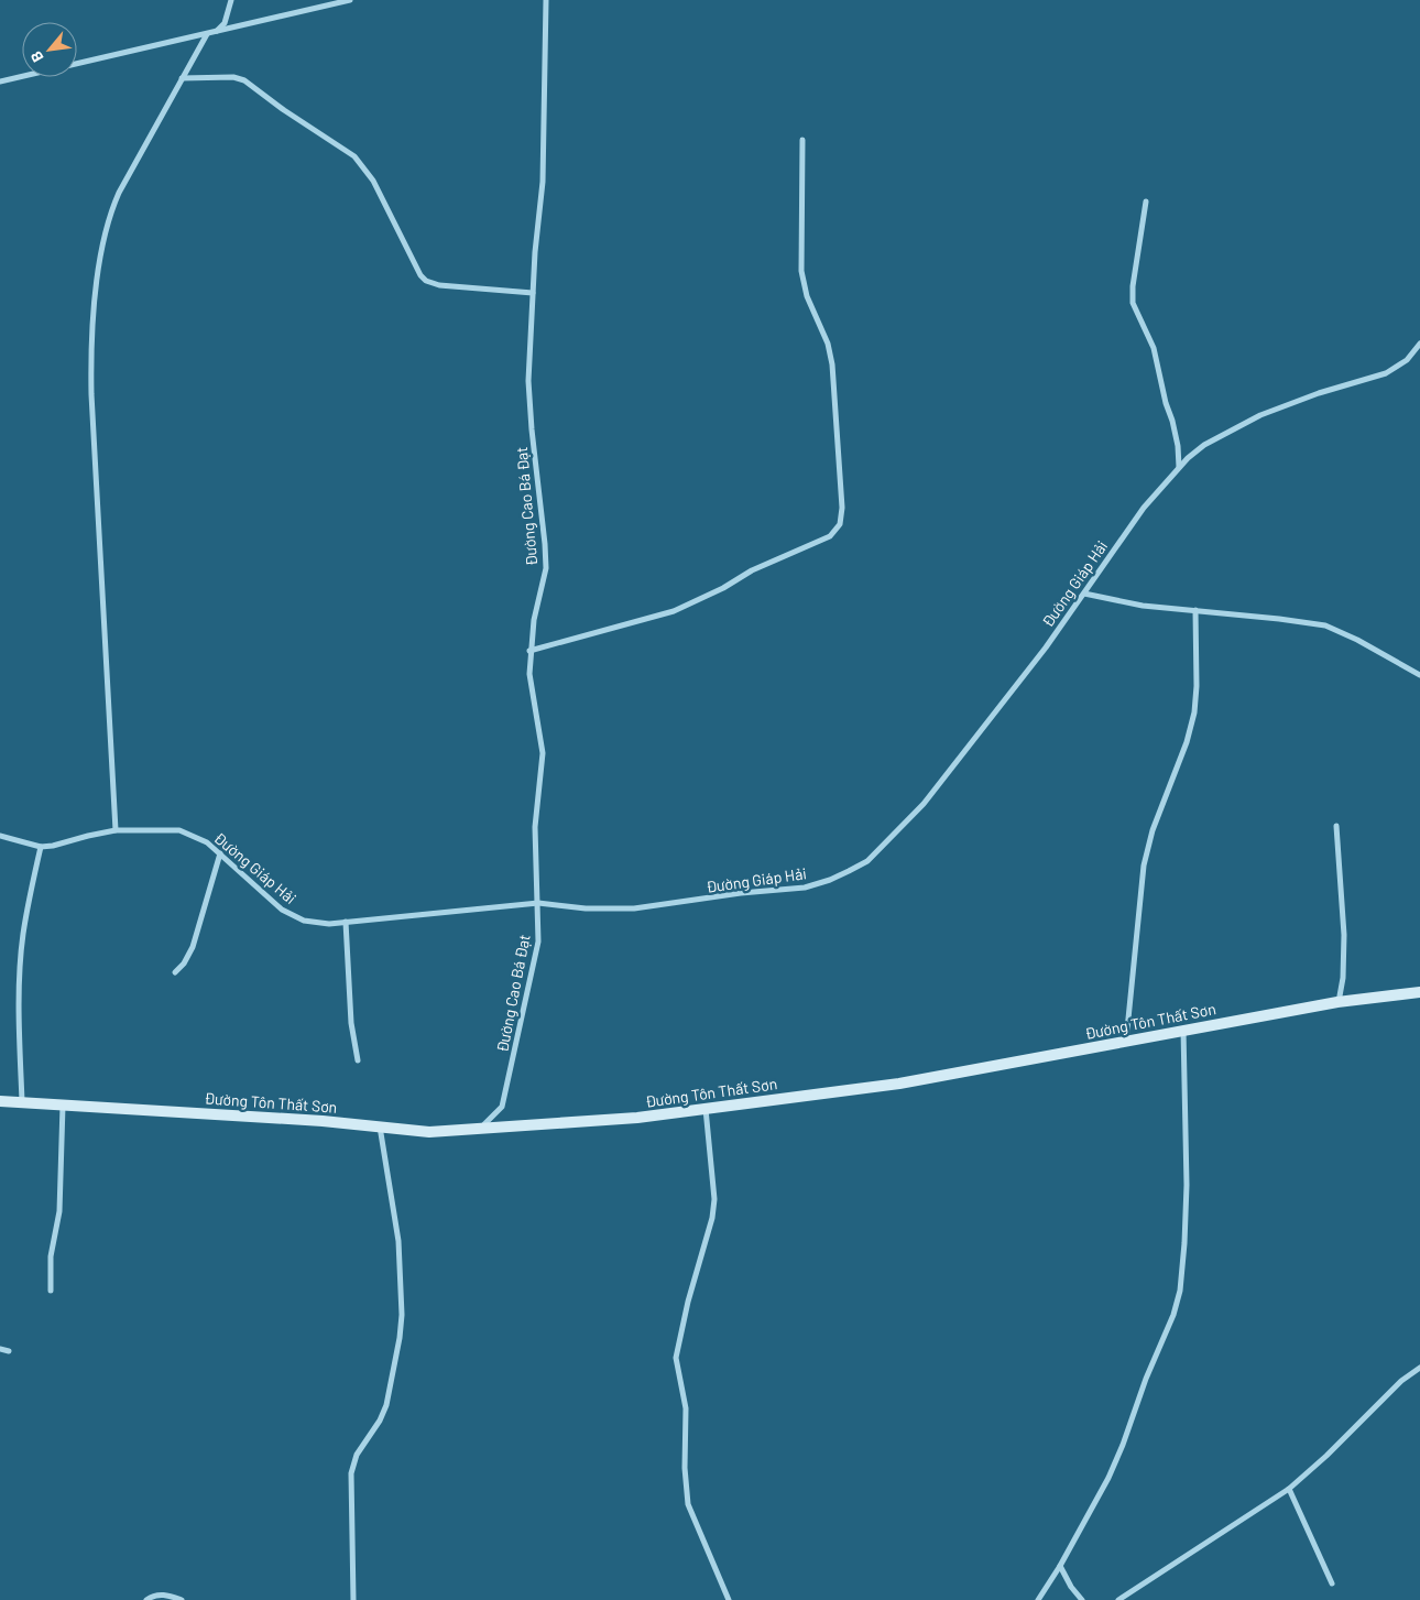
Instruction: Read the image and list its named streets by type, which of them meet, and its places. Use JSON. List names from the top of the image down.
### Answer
{
  "streets": {
    "street": ["Đường Cao Bá Đạt", "Đường Giáp Hải", "Đường Tôn Thất Sơn"]
  },
  "crossings": [
    ["Đường Cao Bá Đạt", "Đường Giáp Hải"],
    ["Đường Cao Bá Đạt", "Đường Tôn Thất Sơn"]
  ],
  "north": "bottom left"
}
